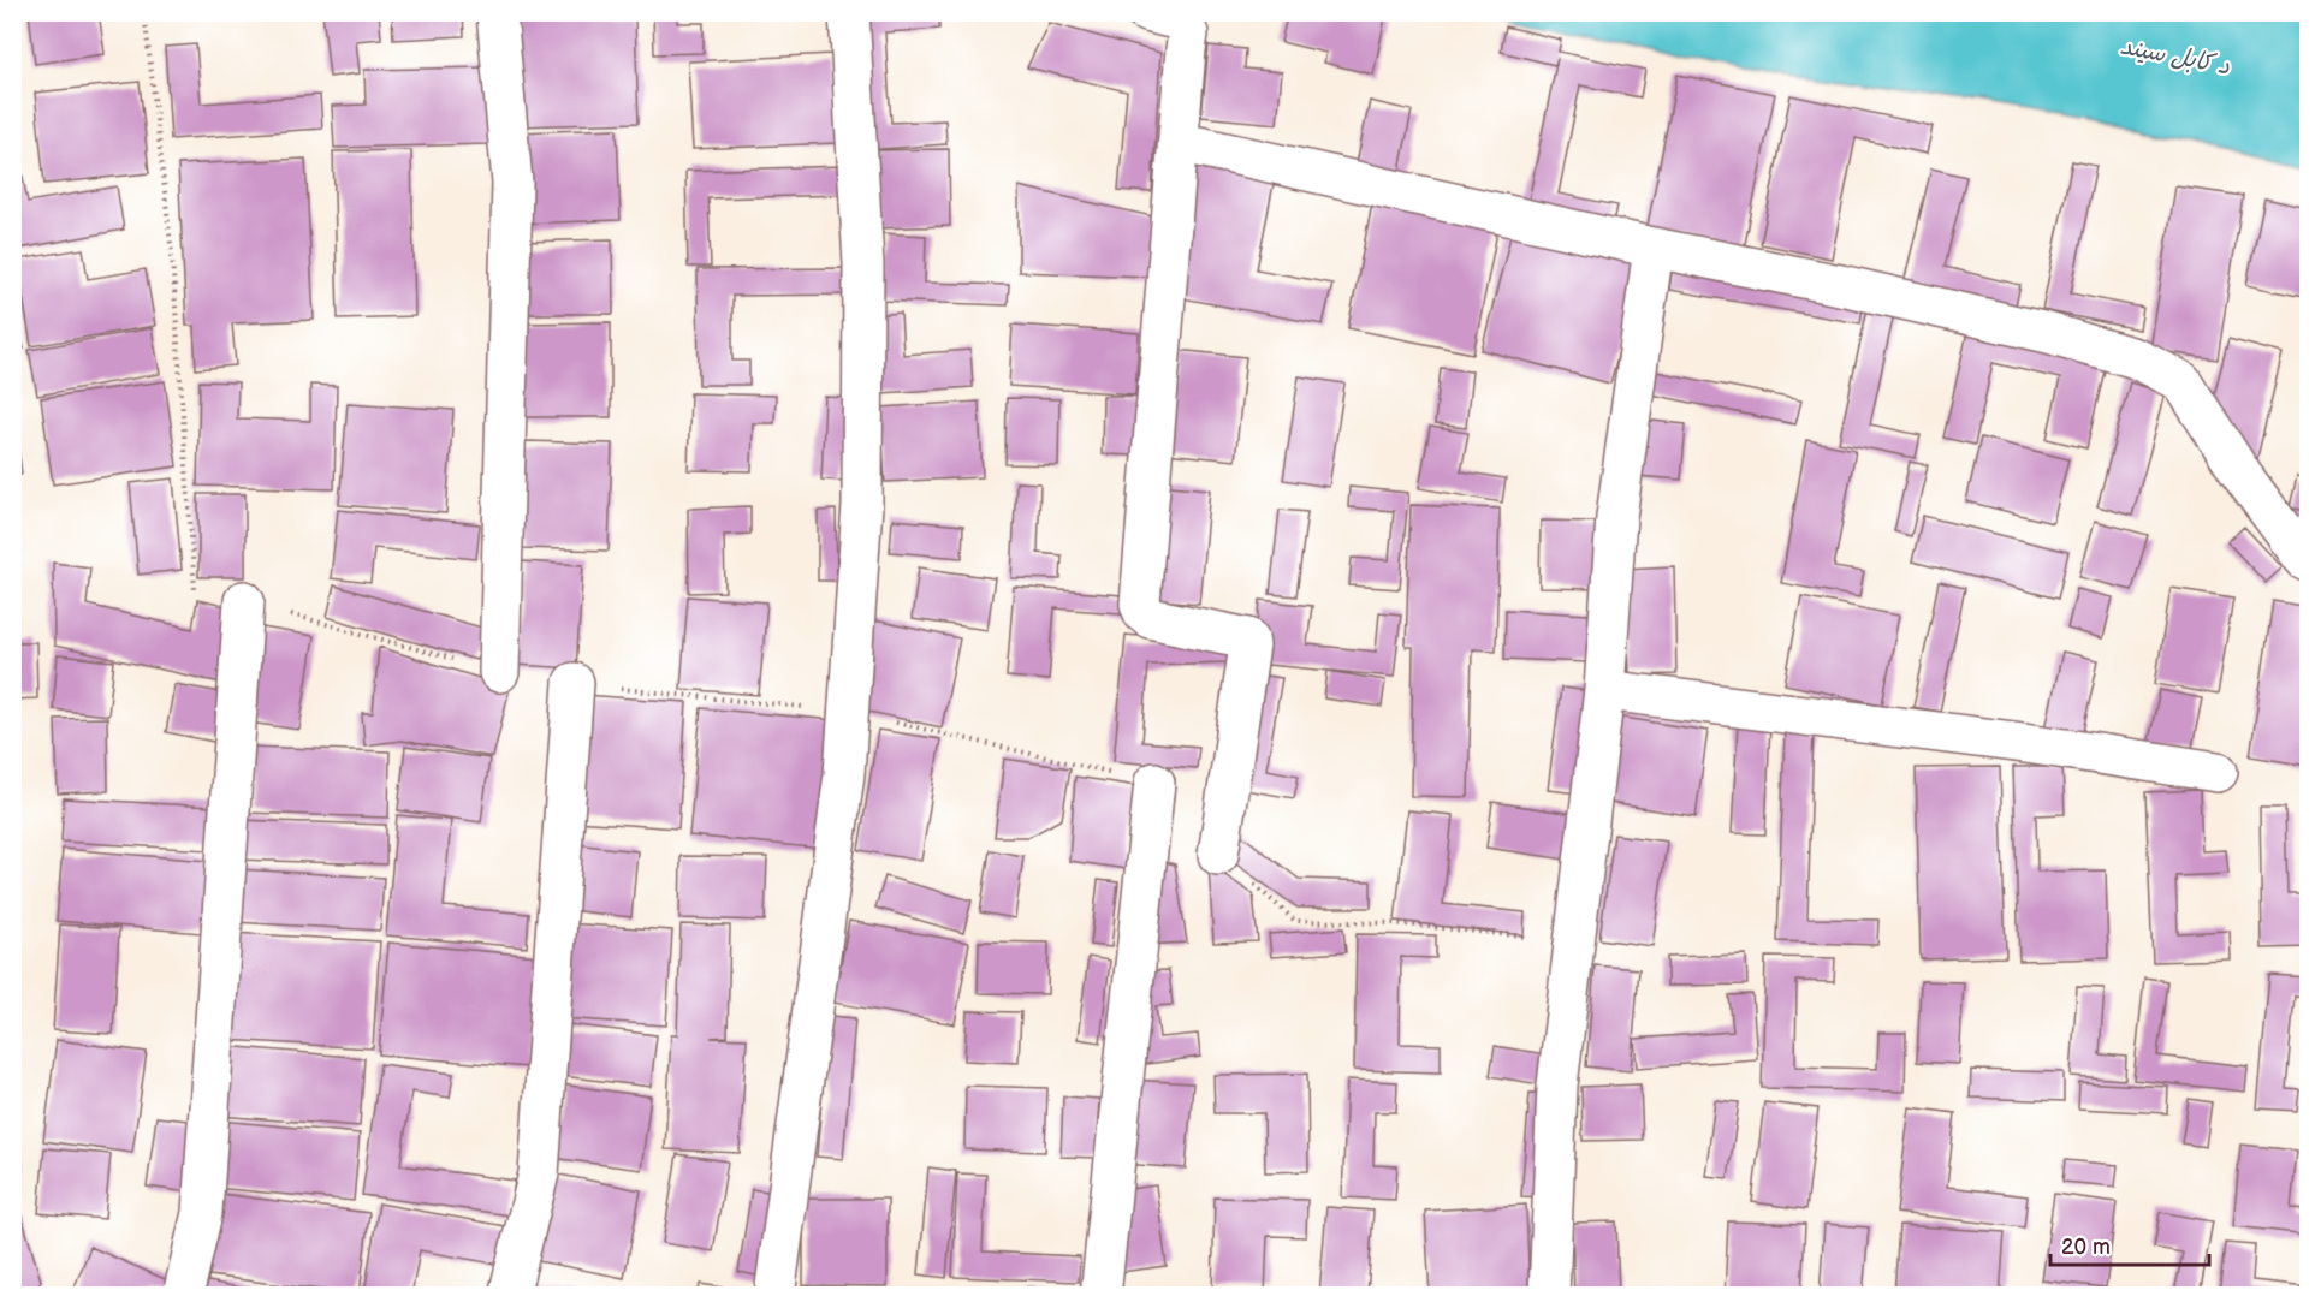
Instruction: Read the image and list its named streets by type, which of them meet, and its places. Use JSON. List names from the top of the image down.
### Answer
{
  "water": ["د کابل سيند"],
  "scale_bar": "20 m"
}
